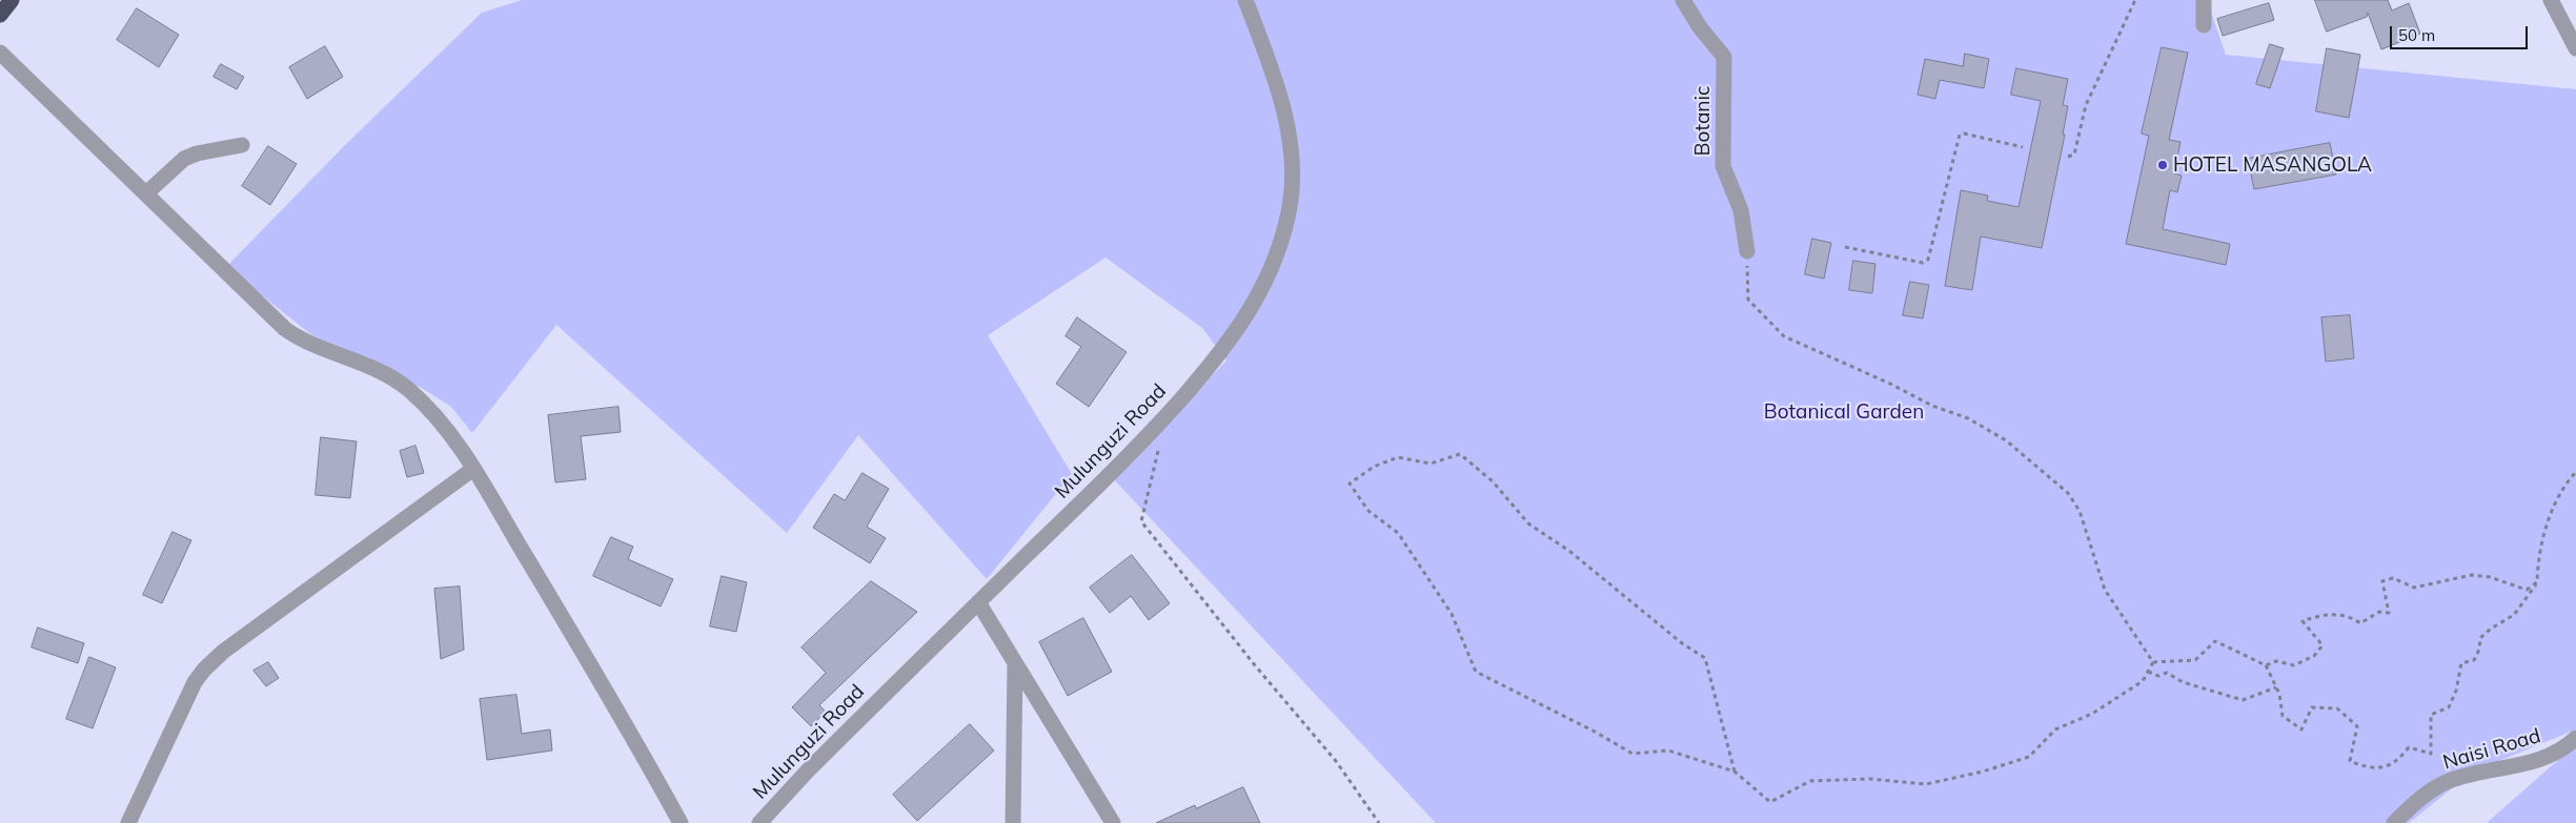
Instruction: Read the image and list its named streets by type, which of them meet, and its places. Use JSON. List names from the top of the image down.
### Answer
{
  "streets": {
    "street": ["Botanic", "Mulunguzi Road", "Naisi Road"]
  },
  "parks": ["Botanical Garden"],
  "places": ["HOTEL MASANGOLA"],
  "scale_bar": "50 m"
}
